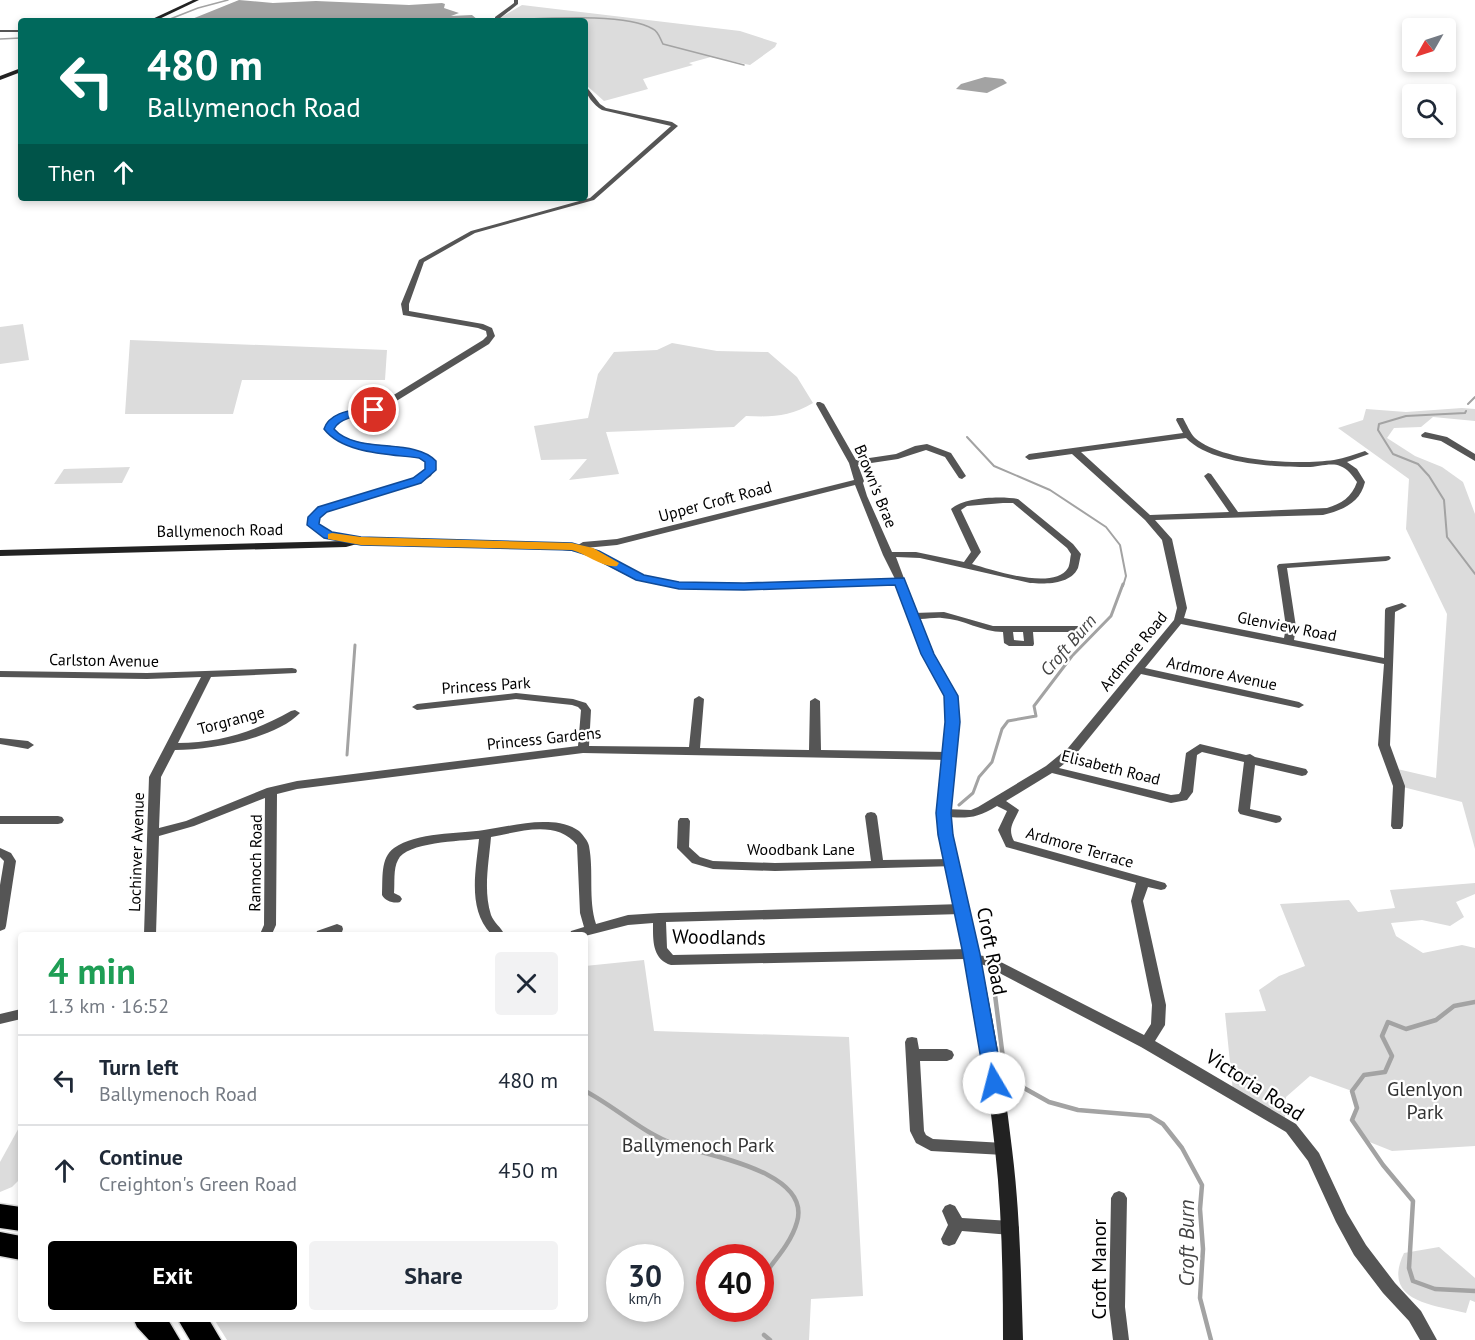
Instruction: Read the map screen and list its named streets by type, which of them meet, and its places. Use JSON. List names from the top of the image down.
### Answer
{
  "streets": {
    "street": [
      "Brown's Brae",
      "Upper Croft Road",
      "Ballymenoch Road",
      "Glenview Road",
      "Ardmore Road",
      "Carlston Avenue",
      "Ardmore Avenue",
      "Princess Park",
      "Torgrange",
      "Princess Gardens",
      "Elisabeth Road",
      "Ardmore Terrace",
      "Woodbank Lane",
      "Lochinver Avenue",
      "Rannoch Road",
      "Woodlands",
      "Croft Road",
      "Victoria Road",
      "Croft Manor"
    ]
  },
  "crossings": [
    ["Brown's Brae", "Upper Croft Road"],
    ["Brown's Brae", "Ballymenoch Road"],
    ["Brown's Brae", "Croft Road"],
    ["Upper Croft Road", "Ballymenoch Road"],
    ["Ballymenoch Road", "Croft Road"],
    ["Glenview Road", "Ardmore Road"],
    ["Ardmore Road", "Ardmore Avenue"],
    ["Ardmore Road", "Elisabeth Road"],
    ["Ardmore Road", "Ardmore Terrace"],
    ["Ardmore Road", "Croft Road"],
    ["Carlston Avenue", "Lochinver Avenue"],
    ["Princess Park", "Princess Gardens"],
    ["Torgrange", "Lochinver Avenue"],
    ["Princess Gardens", "Lochinver Avenue"],
    ["Princess Gardens", "Rannoch Road"],
    ["Princess Gardens", "Croft Road"],
    ["Woodbank Lane", "Croft Road"],
    ["Woodlands", "Croft Road"],
    ["Woodlands", "Victoria Road"],
    ["Croft Road", "Victoria Road"]
  ],
  "water": ["Croft Burn"],
  "parks": ["Glenlyon Park", "Ballymenoch Park"],
  "north": "bottom left",
  "page": {
    "turn": ["480 m", "Ballymenoch Road"],
    "then": "Then",
    "heading": ["4 min", "1.3 km · 16:52"],
    "list": [
      {
        "name": "Turn left",
        "note": "Ballymenoch Road",
        "value": "480 m"
      },
      {
        "name": "Continue",
        "note": "Creighton's Green Road",
        "value": "450 m"
      }
    ],
    "buttons": ["Exit", "Share"],
    "speed": "30 km/h",
    "limit": "40"
  }
}
